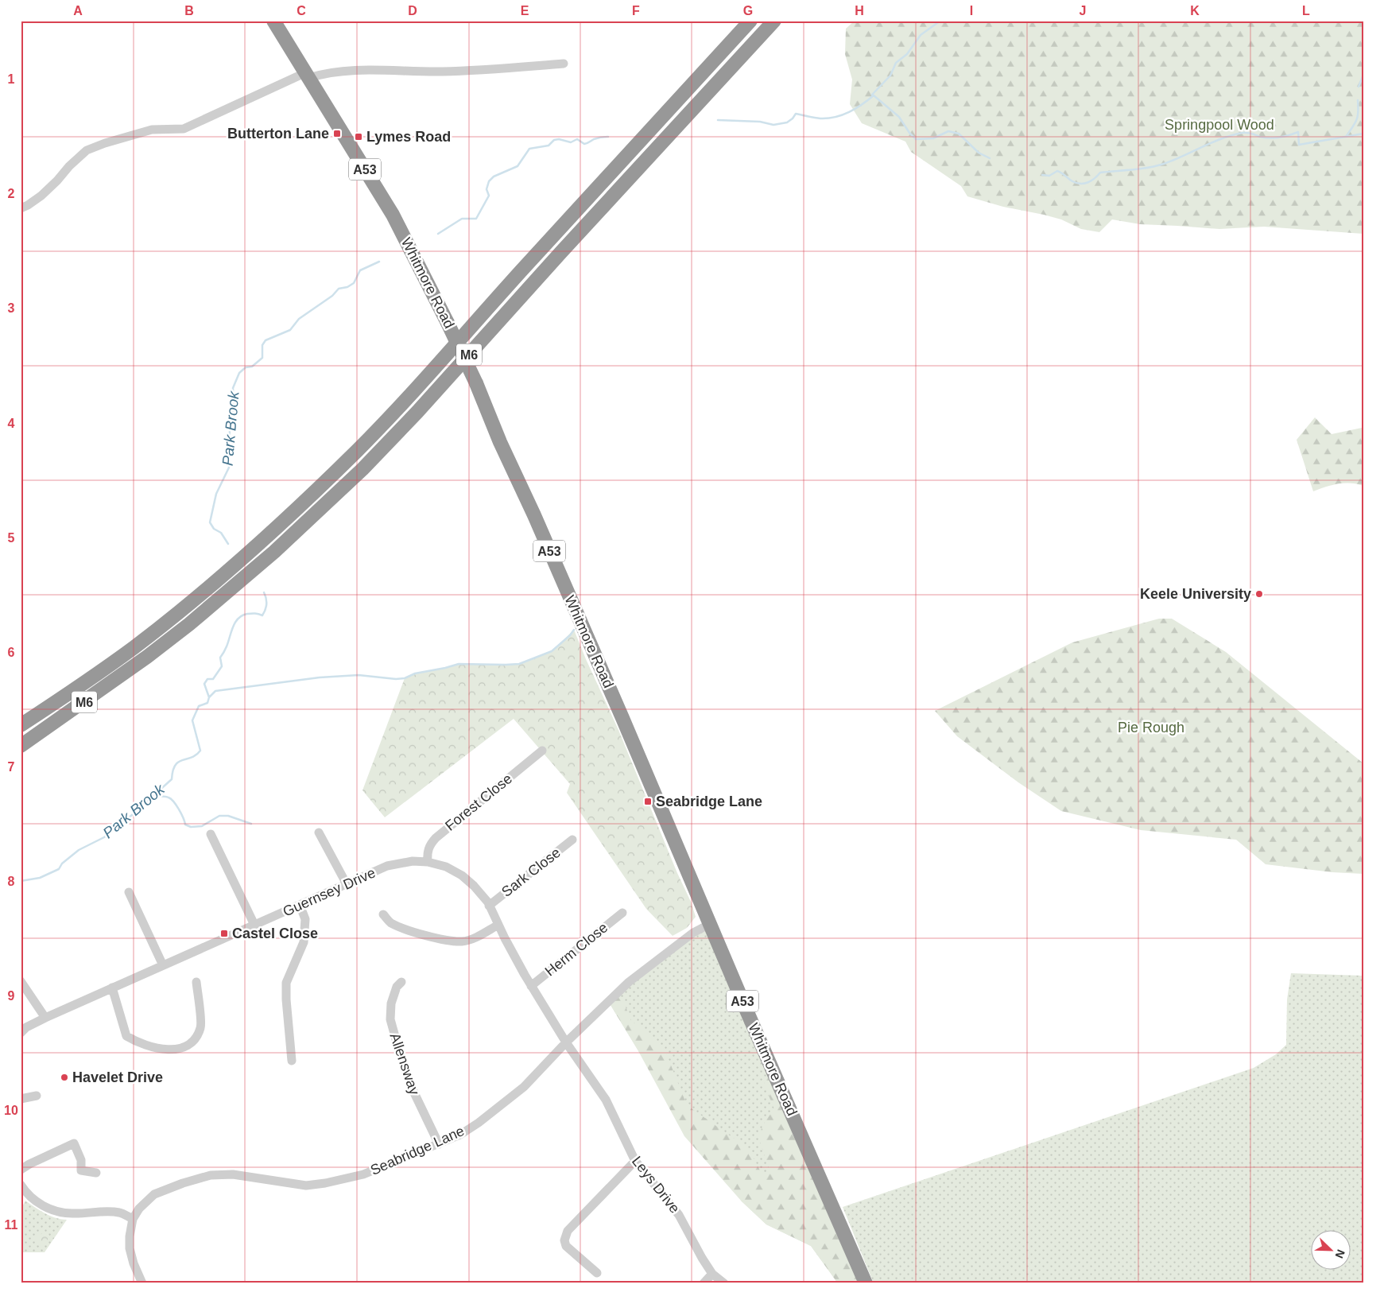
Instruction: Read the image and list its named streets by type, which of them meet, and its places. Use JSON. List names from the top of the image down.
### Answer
{
  "streets": {
    "highway": ["A53", "Whitmore Road", "M6"],
    "street": [
      "Forest Close",
      "Sark Close",
      "Guernsey Drive",
      "Herm Close",
      "Allensway",
      "Seabridge Lane",
      "Leys Drive"
    ]
  },
  "crossings": [
    ["Whitmore Road", "Seabridge Lane"],
    ["Forest Close", "Guernsey Drive"],
    ["Sark Close", "Guernsey Drive"],
    ["Guernsey Drive", "Herm Close"],
    ["Guernsey Drive", "Seabridge Lane"],
    ["Guernsey Drive", "Leys Drive"],
    ["Allensway", "Seabridge Lane"],
    ["Seabridge Lane", "Leys Drive"]
  ],
  "water": ["Park Brook"],
  "parks": ["Springpool Wood", "Pie Rough"],
  "places": {
    "transit": [
      "Butterton Lane",
      "Lymes Road",
      "Seabridge Lane",
      "Castel Close"
    ],
    "other": ["Keele University", "Havelet Drive"]
  },
  "north": "bottom right",
  "grid": {
    "columns": [
      "A",
      "B",
      "C",
      "D",
      "E",
      "F",
      "G",
      "H",
      "I",
      "J",
      "K",
      "L"
    ],
    "rows": [
      "1",
      "2",
      "3",
      "4",
      "5",
      "6",
      "7",
      "8",
      "9",
      "10",
      "11"
    ]
  }
}
